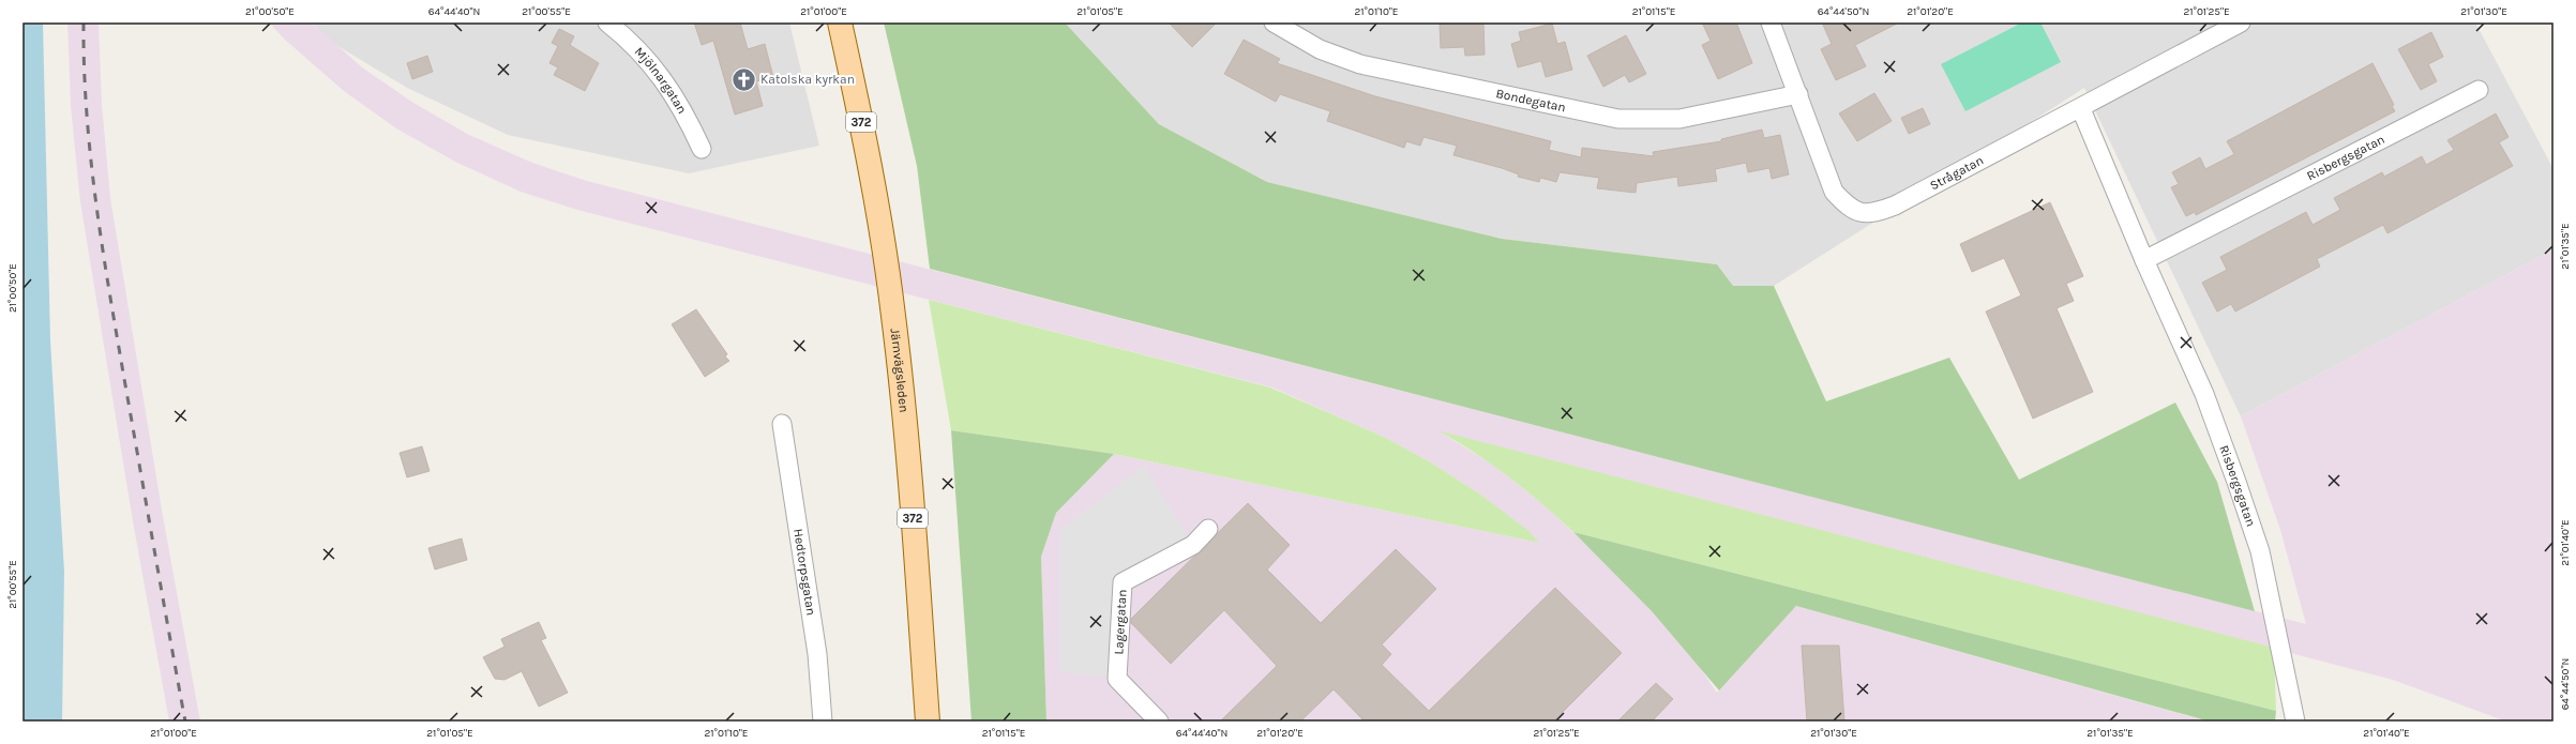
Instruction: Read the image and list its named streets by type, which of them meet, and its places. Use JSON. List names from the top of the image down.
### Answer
{
  "streets": {
    "main road": ["372", "Järnvägsleden"],
    "street": [
      "Mjölnargatan",
      "Bondegatan",
      "Risbergsgatan",
      "Strågatan",
      "Hedtorpsgatan",
      "Lagergatan"
    ]
  },
  "crossings": [
    ["Bondegatan", "Strågatan"],
    ["Risbergsgatan", "Strågatan"]
  ],
  "places": {
    "church": ["Katolska kyrkan"]
  },
  "coordinates": [
    "21°00'50\"E",
    "64°44'40\"N",
    "21°00'55\"E",
    "21°01'00\"E",
    "21°01'05\"E",
    "21°01'10\"E",
    "21°01'15\"E",
    "64°44'50\"N",
    "21°01'20\"E",
    "21°01'25\"E",
    "21°01'30\"E",
    "21°01'35\"E",
    "21°01'40\"E"
  ]
}
